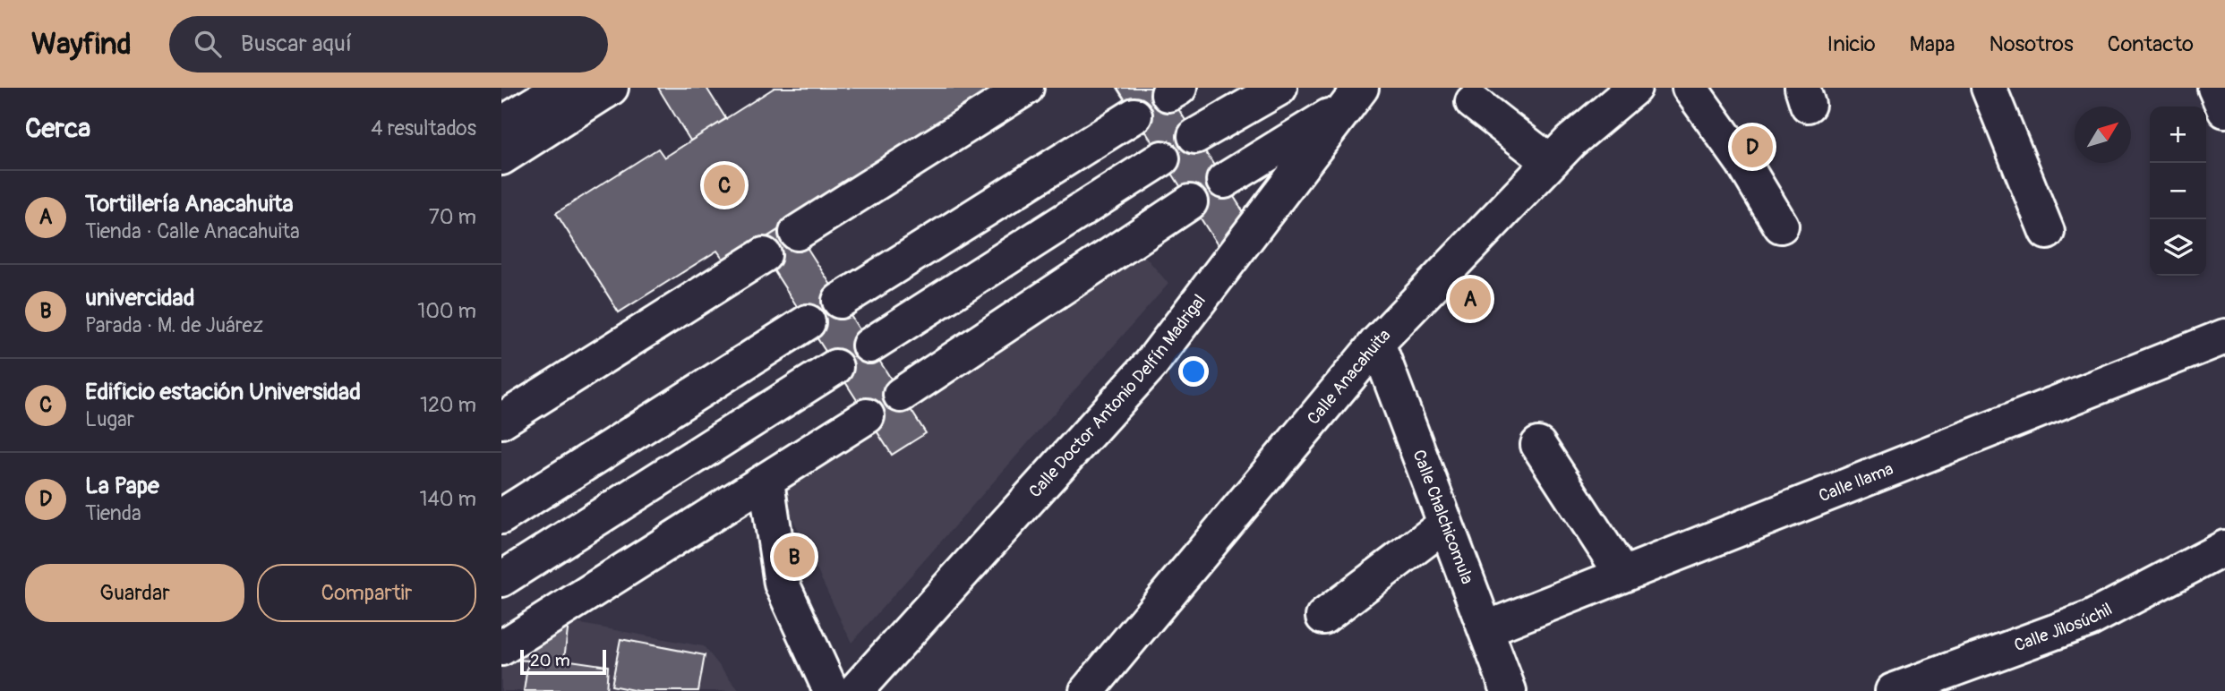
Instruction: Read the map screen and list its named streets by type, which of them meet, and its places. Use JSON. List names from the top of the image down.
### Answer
{
  "streets": {
    "street": [
      "Calle Anacahuita",
      "Calle Doctor Antonio Delfín Madrigal",
      "Calle Ilama",
      "Calle Chalchicomula",
      "Calle Jilosúchil"
    ]
  },
  "crossings": [
    ["Calle Anacahuita", "Calle Chalchicomula"],
    ["Calle Ilama", "Calle Chalchicomula"]
  ],
  "scale_bar": "20 m",
  "north": "top right",
  "page": {
    "header": "Wayfind",
    "search": "Buscar aquí",
    "nav": [
      "Inicio",
      "Mapa",
      "Nosotros",
      "Contacto"
    ],
    "heading": ["Cerca", "4 resultados"],
    "map_buttons": ["+", "−"],
    "pins": [
      "D",
      "C",
      "A",
      "B"
    ],
    "list": [
      {
        "mark": "A",
        "name": "Tortillería Anacahuita",
        "note": "Tienda · Calle Anacahuita",
        "value": "70 m"
      },
      {
        "mark": "B",
        "name": "univercidad",
        "note": "Parada · M. de Juárez",
        "value": "100 m"
      },
      {
        "mark": "C",
        "name": "Edificio estación Universidad",
        "note": "Lugar",
        "value": "120 m"
      },
      {
        "mark": "D",
        "name": "La Pape",
        "note": "Tienda",
        "value": "140 m"
      }
    ],
    "buttons": ["Guardar", "Compartir"],
    "scale": "20 m"
  }
}
